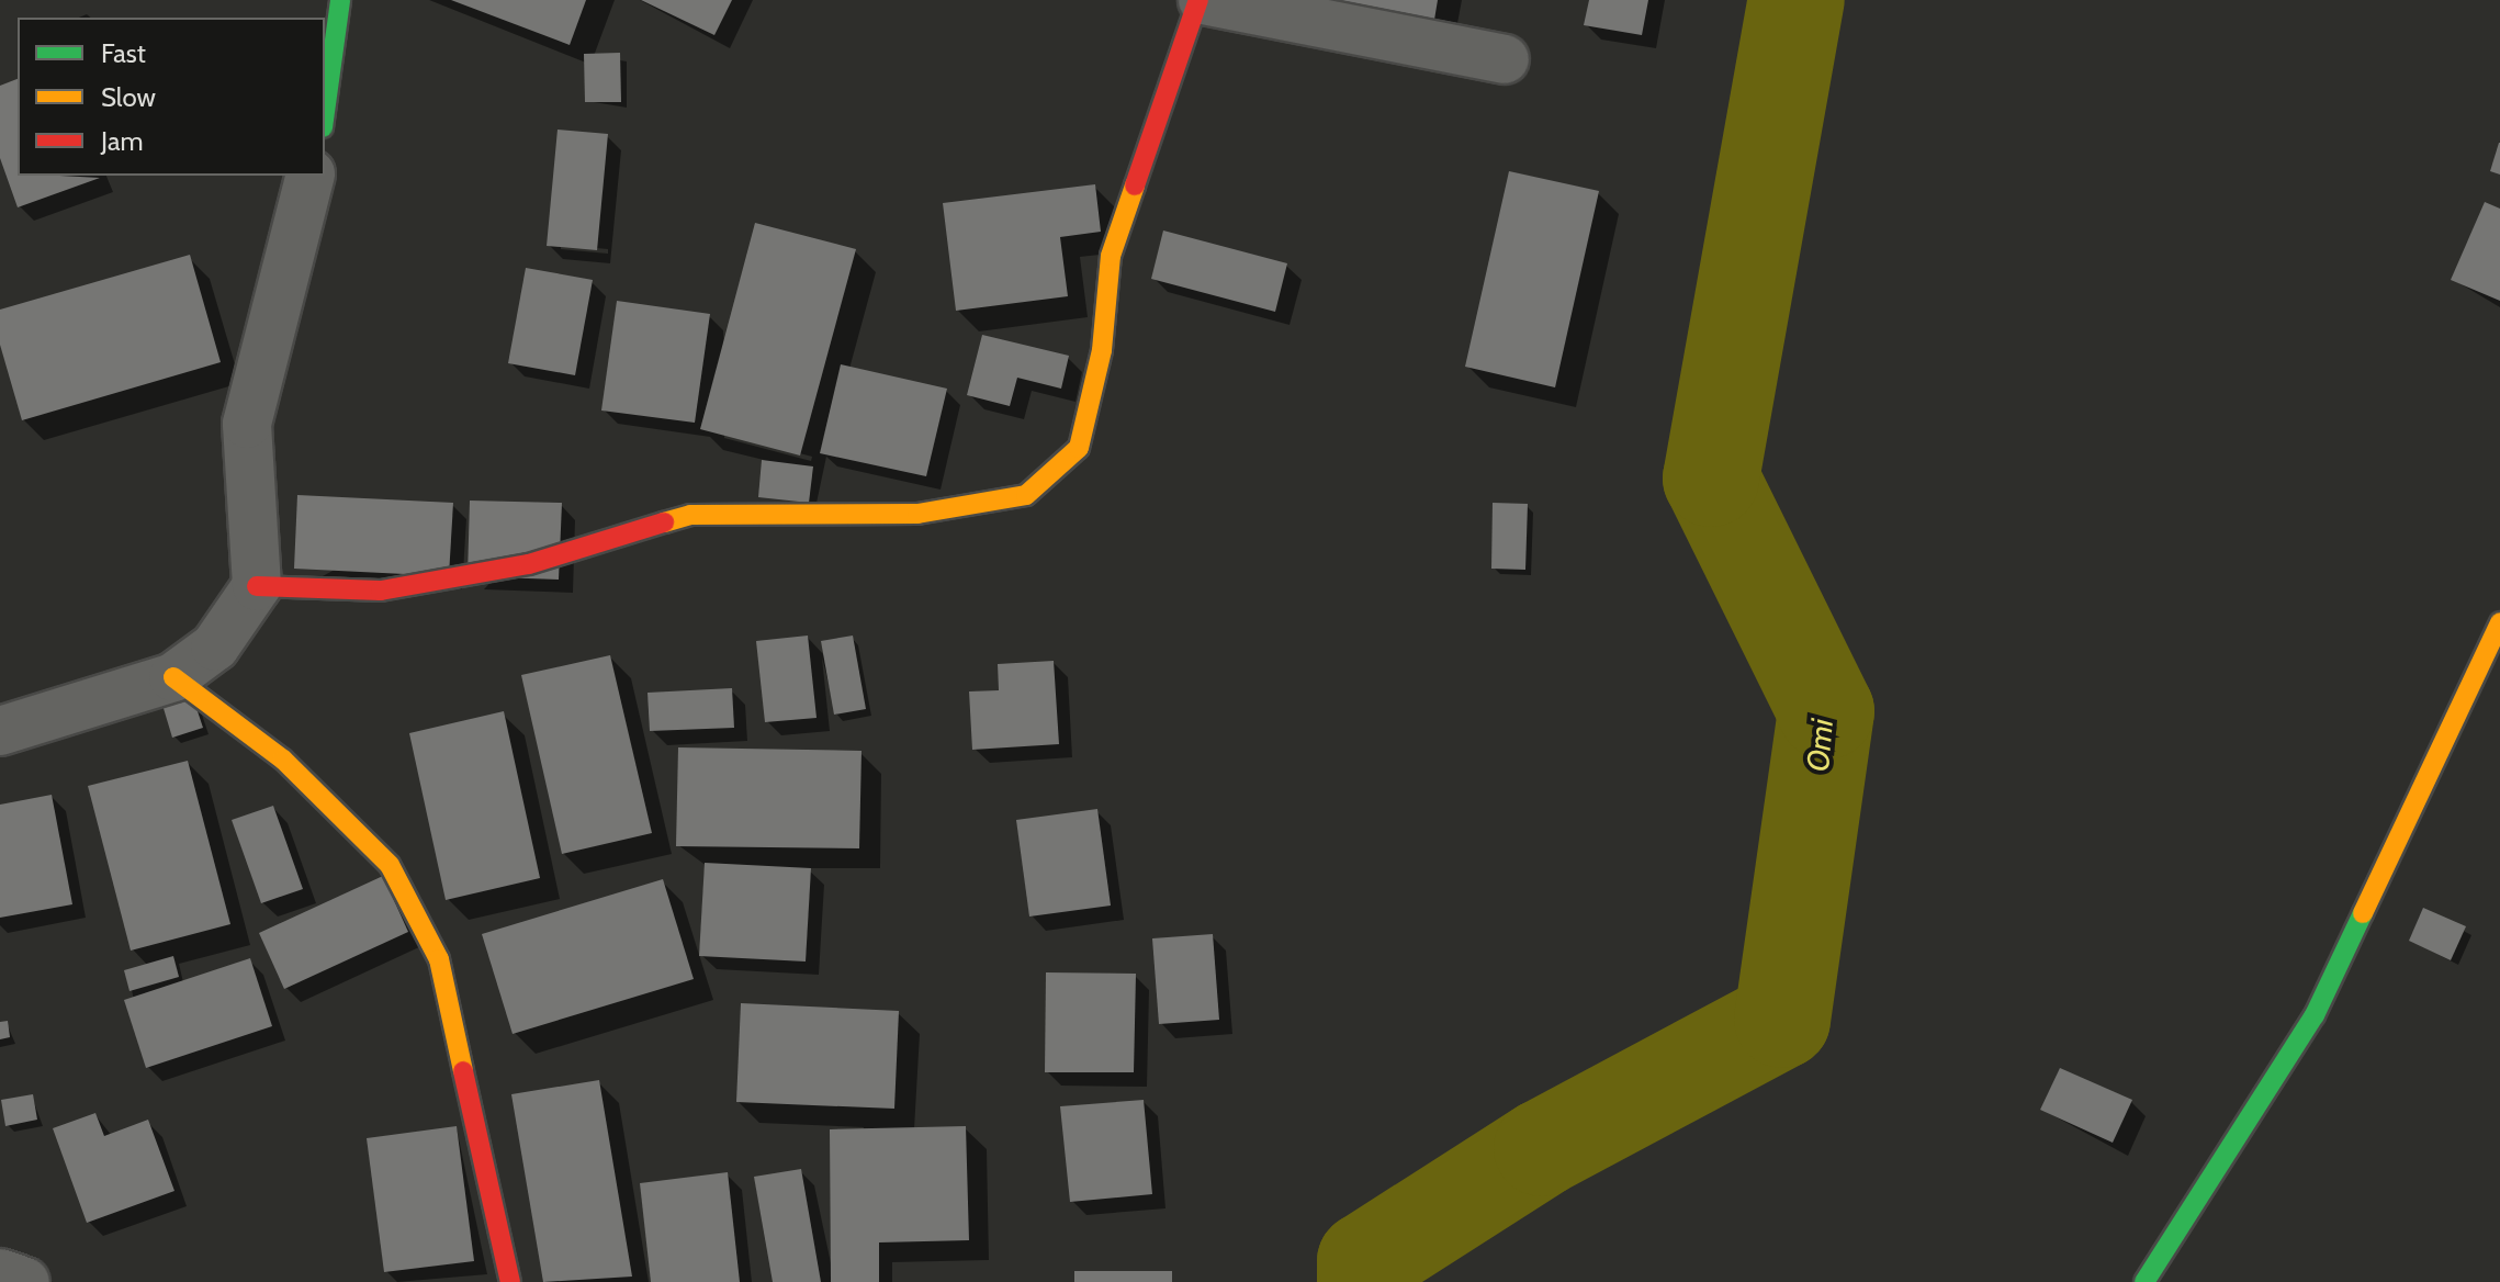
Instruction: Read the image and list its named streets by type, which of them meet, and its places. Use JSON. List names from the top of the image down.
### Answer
{
  "water": ["Omi"],
  "legend": ["Fast", "Slow", "Jam"]
}
